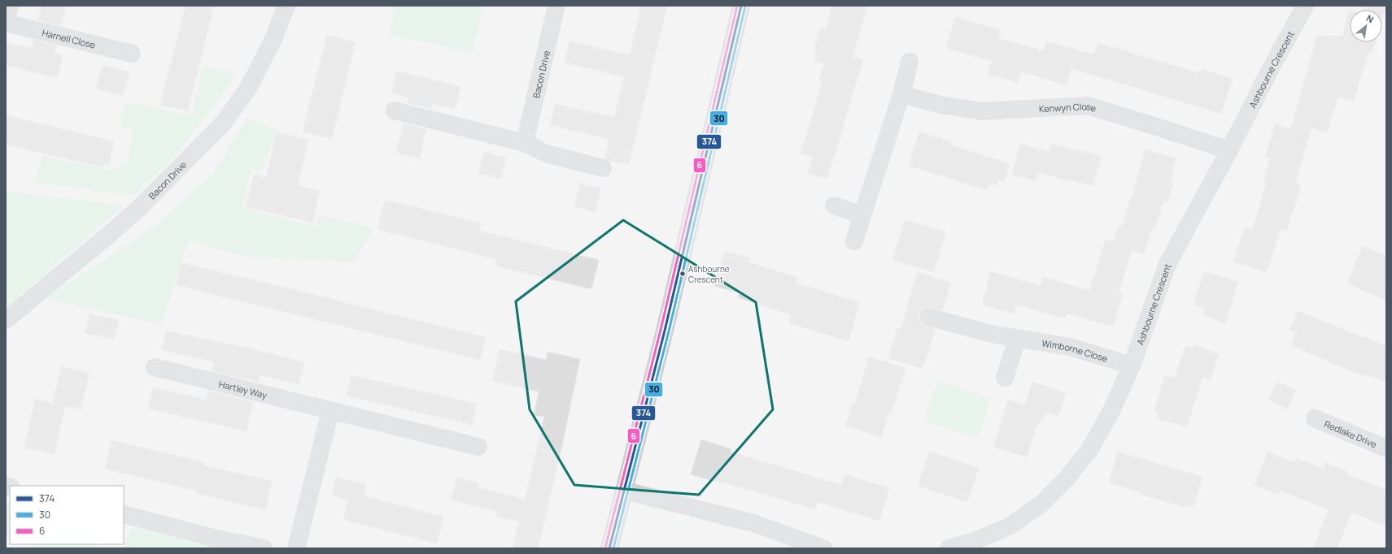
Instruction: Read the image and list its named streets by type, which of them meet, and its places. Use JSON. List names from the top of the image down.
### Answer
{
  "streets": {
    "street": [
      "Harnell Close",
      "Ashbourne Crescent",
      "Bacon Drive",
      "Kenwyn Close",
      "Wimborne Close",
      "Hartley Way",
      "Redlake Drive"
    ]
  },
  "crossings": [
    ["Ashbourne Crescent", "Kenwyn Close"],
    ["Ashbourne Crescent", "Wimborne Close"]
  ],
  "places": ["Ashbourne Crescent"],
  "lines": ["transit line 374", "transit line 6", "transit line 30"],
  "legend": ["374", "30", "6"],
  "north": "top right"
}
